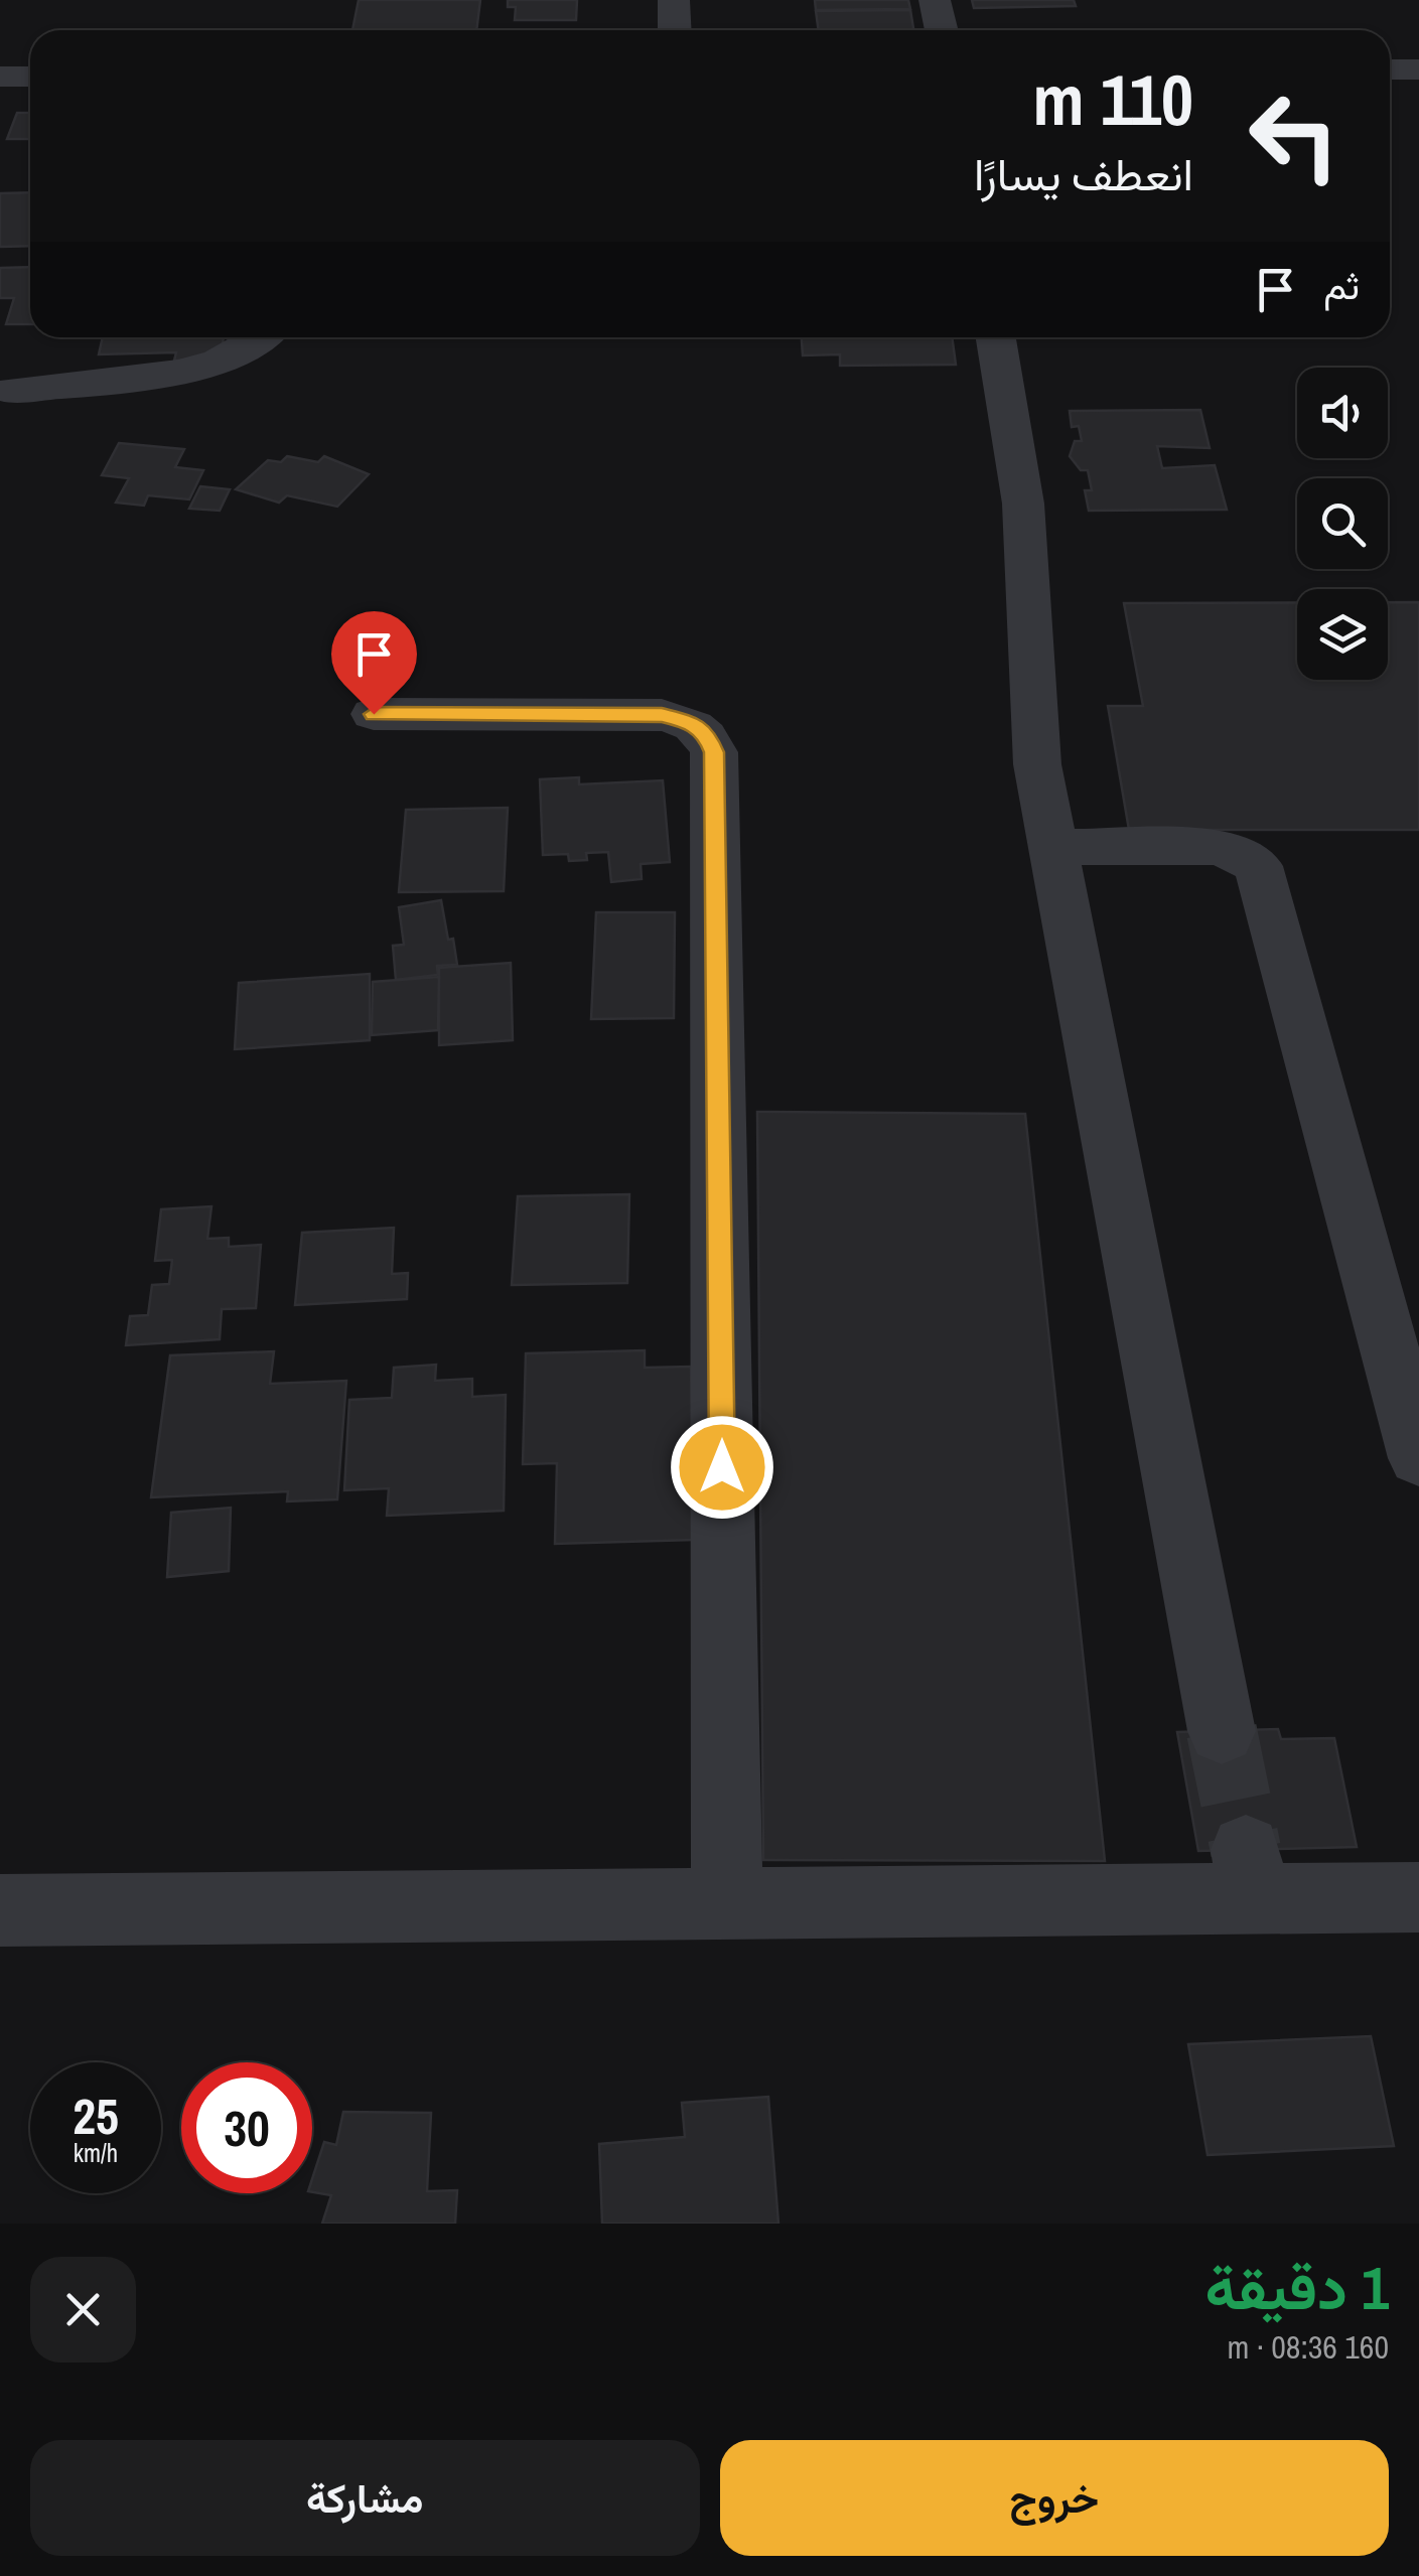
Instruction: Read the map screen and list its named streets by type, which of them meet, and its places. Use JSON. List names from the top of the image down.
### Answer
{
  "page": {
    "turn": ["110 m", "انعطف يسارًا"],
    "then": "ثم",
    "speed": "25 km/h",
    "limit": "30",
    "heading": ["1 دقيقة", "160 m · 08:36"],
    "buttons": ["خروج", "مشاركة"]
  }
}
